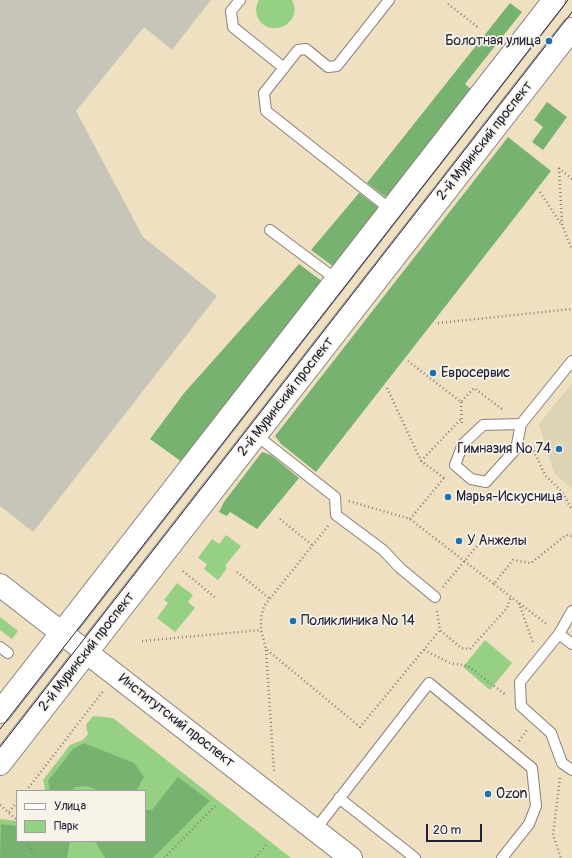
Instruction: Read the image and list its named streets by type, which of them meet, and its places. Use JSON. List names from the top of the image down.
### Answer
{
  "streets": {
    "main road": ["2-й Муринский проспект", "Институтский проспект"]
  },
  "crossings": [
    ["2-й Муринский проспект", "Институтский проспект"]
  ],
  "places": [
    "Болотная улица",
    "Евросервис",
    "Гимназия № 74",
    "Марья-Искусница",
    "У Анжелы",
    "Поликлиника № 14",
    "Ozon"
  ],
  "legend": ["Улица", "Парк"],
  "scale_bar": "20 m"
}
